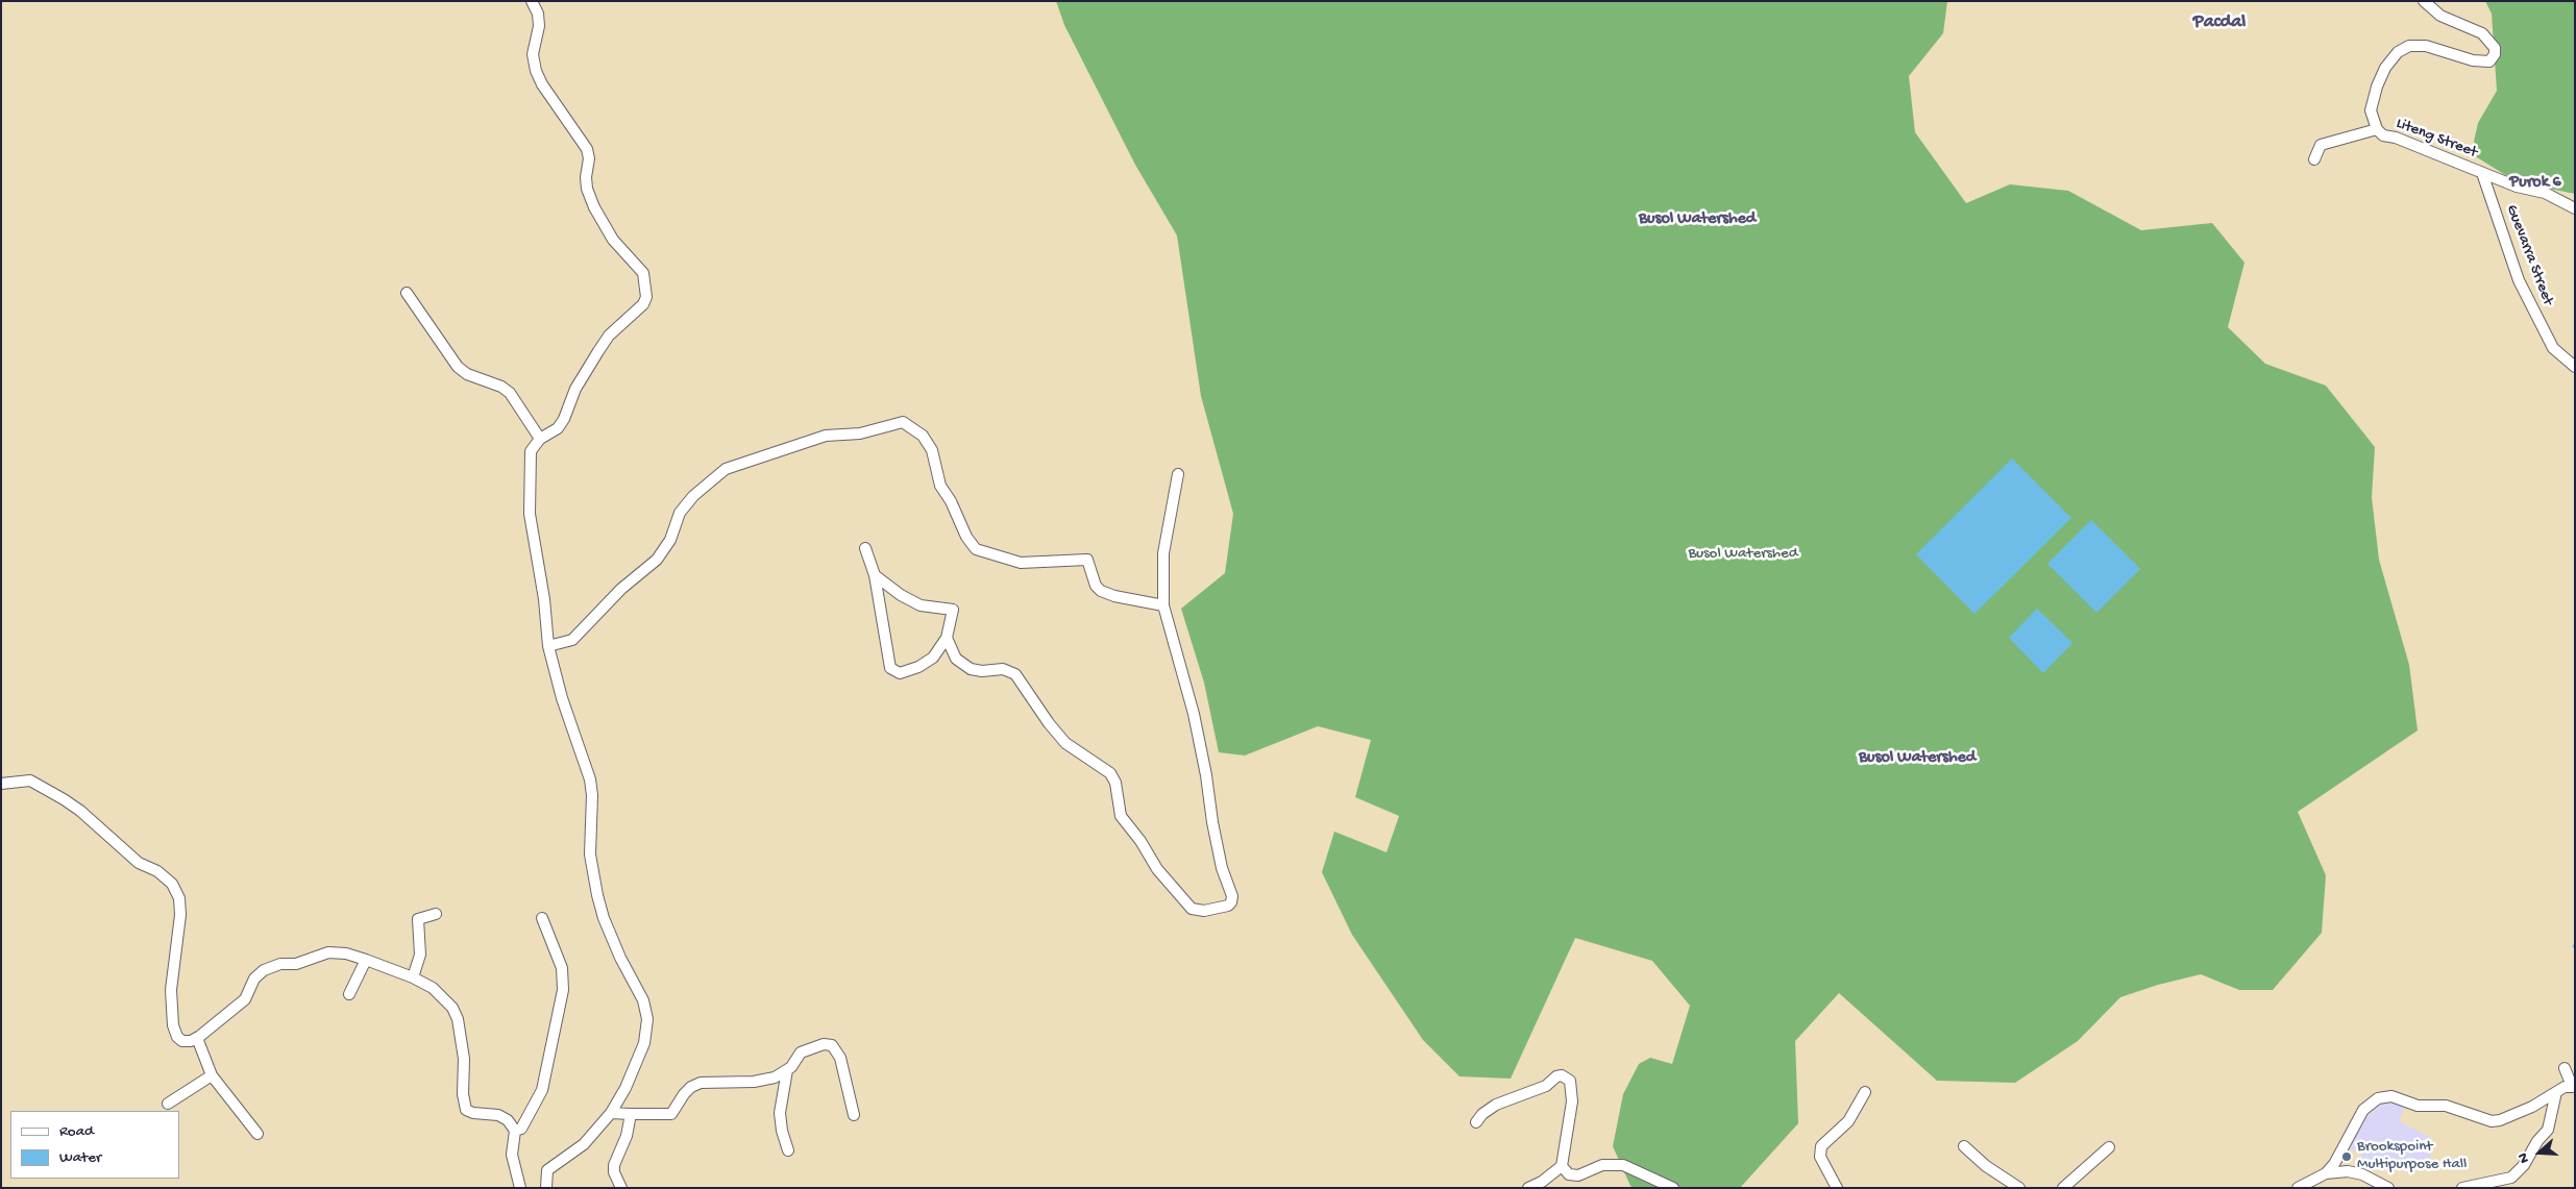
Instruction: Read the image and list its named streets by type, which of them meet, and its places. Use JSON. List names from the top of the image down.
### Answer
{
  "streets": {
    "street": ["Liteng Street", "Guevarra Street"]
  },
  "crossings": [
    ["Liteng Street", "Guevarra Street"]
  ],
  "districts": [
    "Pacdal",
    "Purok 6",
    "Busol Watershed",
    "Busol Watershed"
  ],
  "parks": ["Busol Watershed"],
  "places": ["Brookspoint Multipurpose Hall"],
  "legend": ["Road", "Water"],
  "north": "left"
}
